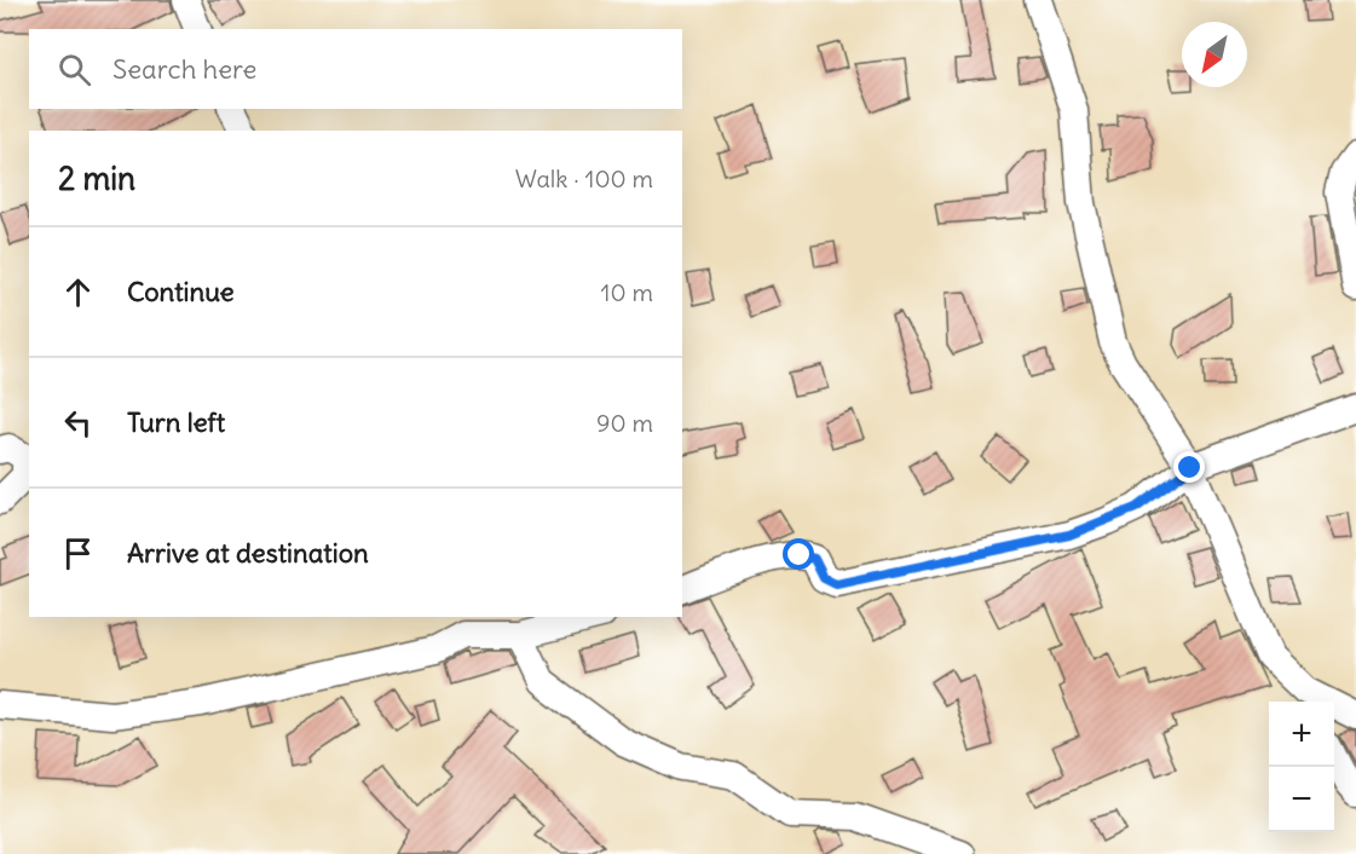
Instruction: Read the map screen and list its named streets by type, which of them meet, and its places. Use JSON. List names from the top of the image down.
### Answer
{
  "north": "bottom left",
  "page": {
    "search": "Search here",
    "heading": ["2 min", "Walk · 100 m"],
    "list": [
      ["Continue", "10 m"],
      ["Turn left", "90 m"],
      "Arrive at destination"
    ],
    "map_buttons": ["+", "−"]
  }
}
